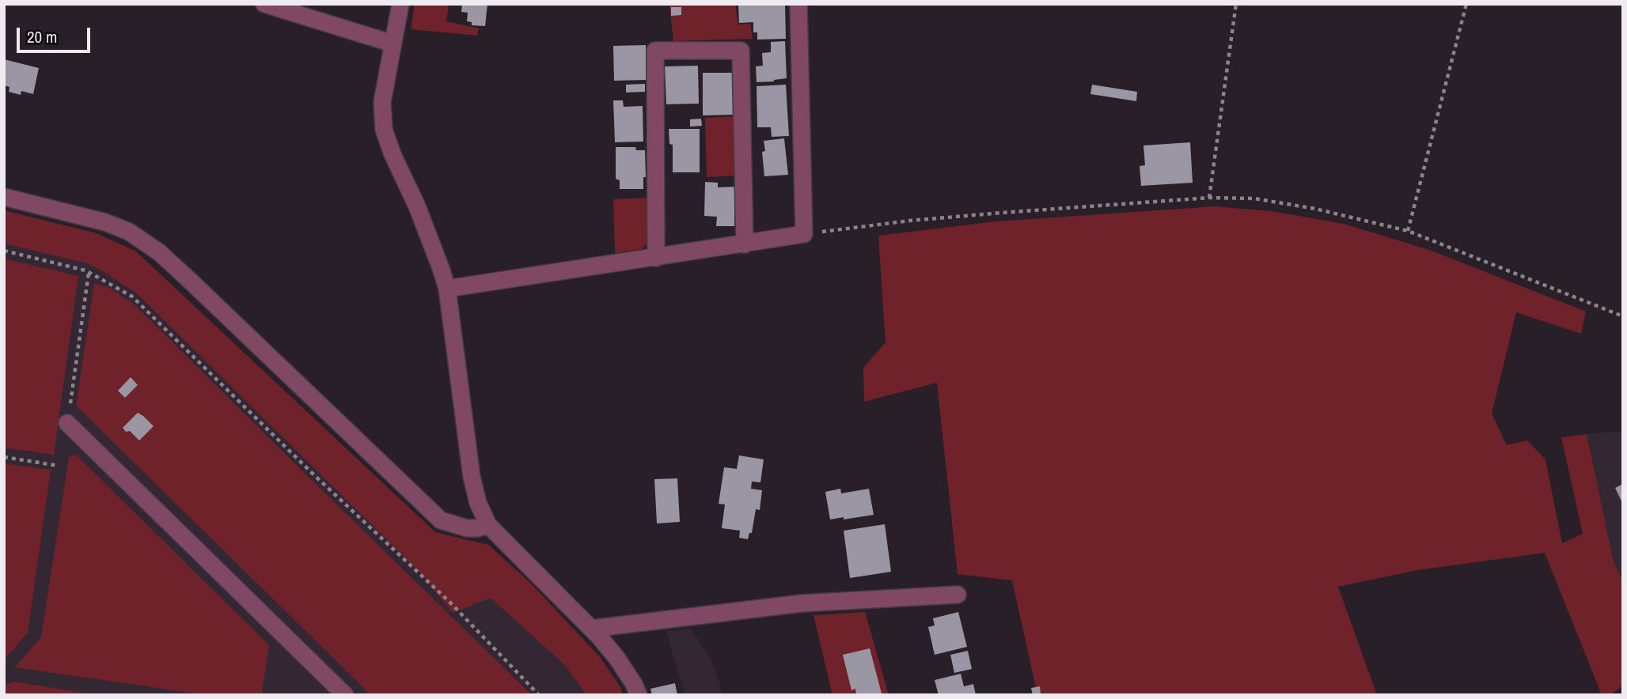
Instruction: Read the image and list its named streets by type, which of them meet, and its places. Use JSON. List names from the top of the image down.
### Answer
{
  "scale_bar": "20 m"
}
